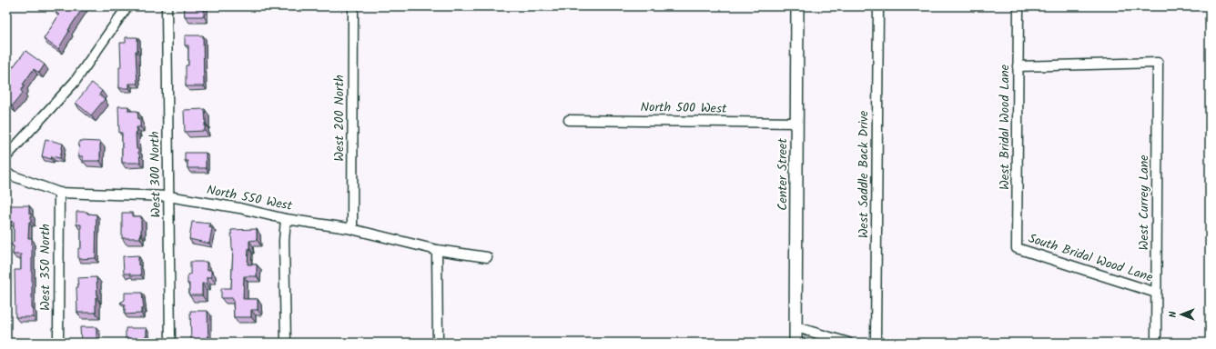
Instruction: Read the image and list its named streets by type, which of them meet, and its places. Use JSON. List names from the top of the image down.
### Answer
{
  "streets": {
    "street": [
      "North 500 West",
      "West 200 North",
      "West Bridal Wood Lane",
      "West 300 North",
      "Center Street",
      "West Saddle Back Drive",
      "North 550 West",
      "West Currey Lane",
      "South Bridal Wood Lane",
      "West 350 North"
    ]
  },
  "crossings": [
    ["North 500 West", "Center Street"],
    ["West 200 North", "North 550 West"],
    ["West Bridal Wood Lane", "West Currey Lane"],
    ["West Bridal Wood Lane", "South Bridal Wood Lane"],
    ["West 300 North", "North 550 West"],
    ["North 550 West", "West 350 North"],
    ["West Currey Lane", "South Bridal Wood Lane"]
  ],
  "north": "left"
}
